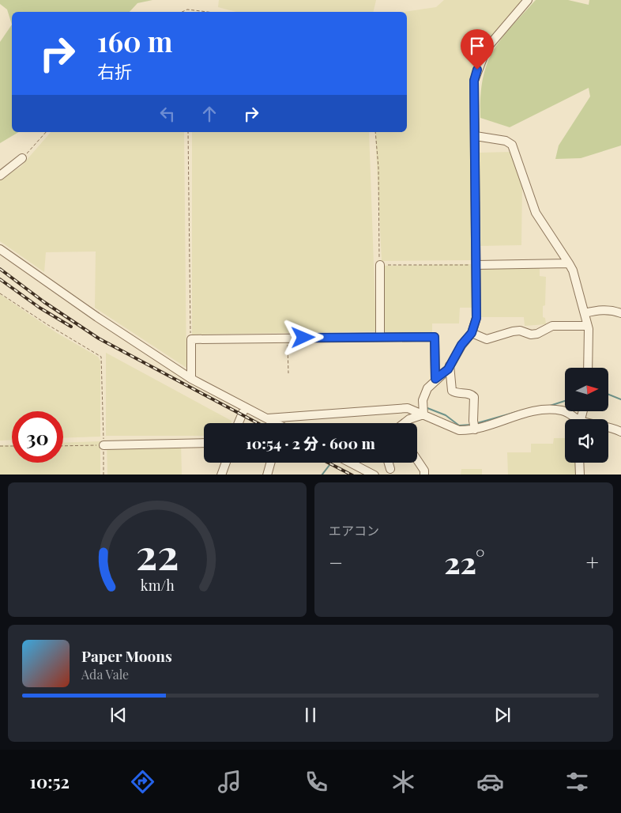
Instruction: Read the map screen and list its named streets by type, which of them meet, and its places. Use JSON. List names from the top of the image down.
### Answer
{
  "north": "right",
  "page": {
    "turn": ["160 m", "右折"],
    "limit": "30",
    "trip": "10:54 · 2 分 · 600 m",
    "tile": "エアコン",
    "heat": ["−", "22°", "+"],
    "song": ["Paper Moons", "Ada Vale"],
    "tabs": "10:52",
    "gauge": ["22", "km/h"]
  }
}
